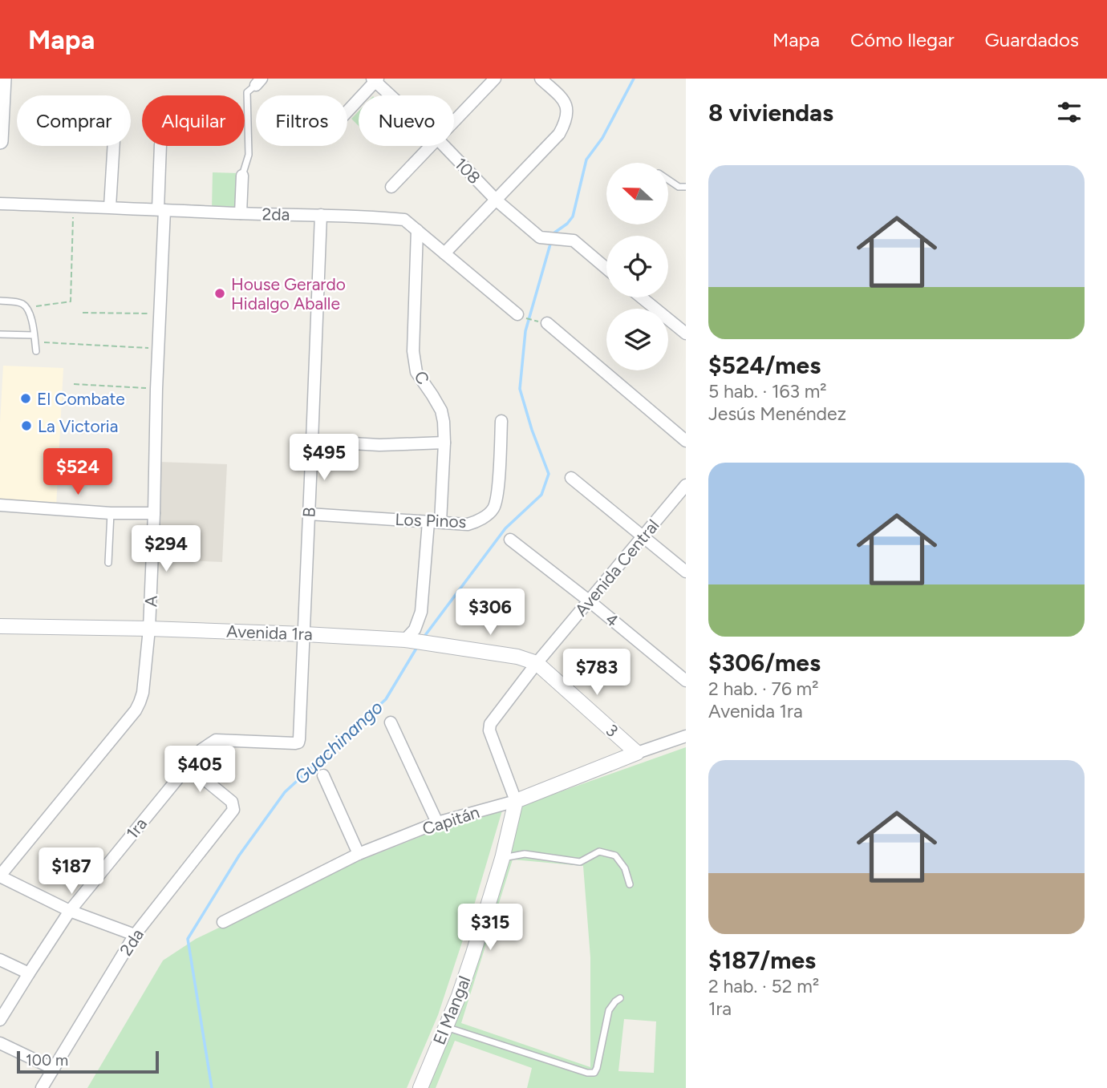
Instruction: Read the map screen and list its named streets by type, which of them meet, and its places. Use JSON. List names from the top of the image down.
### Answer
{
  "streets": {
    "street": [
      "108",
      "2da",
      "C",
      "B",
      "Los Pinos",
      "Avenida Central",
      "A",
      "4",
      "Avenida 1ra",
      "3",
      "Capitán",
      "1ra",
      "El Mangal"
    ]
  },
  "crossings": [
    ["2da", "C"],
    ["2da", "B"],
    ["2da", "A"],
    ["2da", "1ra"],
    ["C", "Los Pinos"],
    ["B", "Los Pinos"],
    ["B", "Avenida 1ra"],
    ["B", "1ra"],
    ["Avenida Central", "4"],
    ["Avenida Central", "Avenida 1ra"],
    ["Avenida Central", "3"],
    ["Avenida Central", "Capitán"],
    ["Avenida Central", "El Mangal"],
    ["A", "Avenida 1ra"],
    ["Avenida 1ra", "3"],
    ["3", "Capitán"],
    ["Capitán", "El Mangal"]
  ],
  "water": ["Guachinango"],
  "places": ["House Gerardo Hidalgo Aballe", "El Combate", "La Victoria"],
  "scale_bar": "100 m",
  "north": "left",
  "page": {
    "header": "Mapa",
    "nav": ["Mapa", "Cómo llegar", "Guardados"],
    "heading": "8 viviendas",
    "chip": [
      "Comprar",
      "Alquilar",
      "Filtros",
      "Nuevo"
    ],
    "list": [
      {
        "name": "$524/mes",
        "note": "5 hab. · 163 m² · Jesús Menéndez"
      },
      {
        "name": "$306/mes",
        "note": "2 hab. · 76 m² · Avenida 1ra"
      },
      {
        "name": "$187/mes",
        "note": "2 hab. · 52 m² · 1ra"
      }
    ],
    "price": [
      "$495",
      "$524",
      "$294",
      "$306",
      "$783",
      "$405",
      "$187",
      "$315"
    ],
    "scale": "100 m"
  }
}
